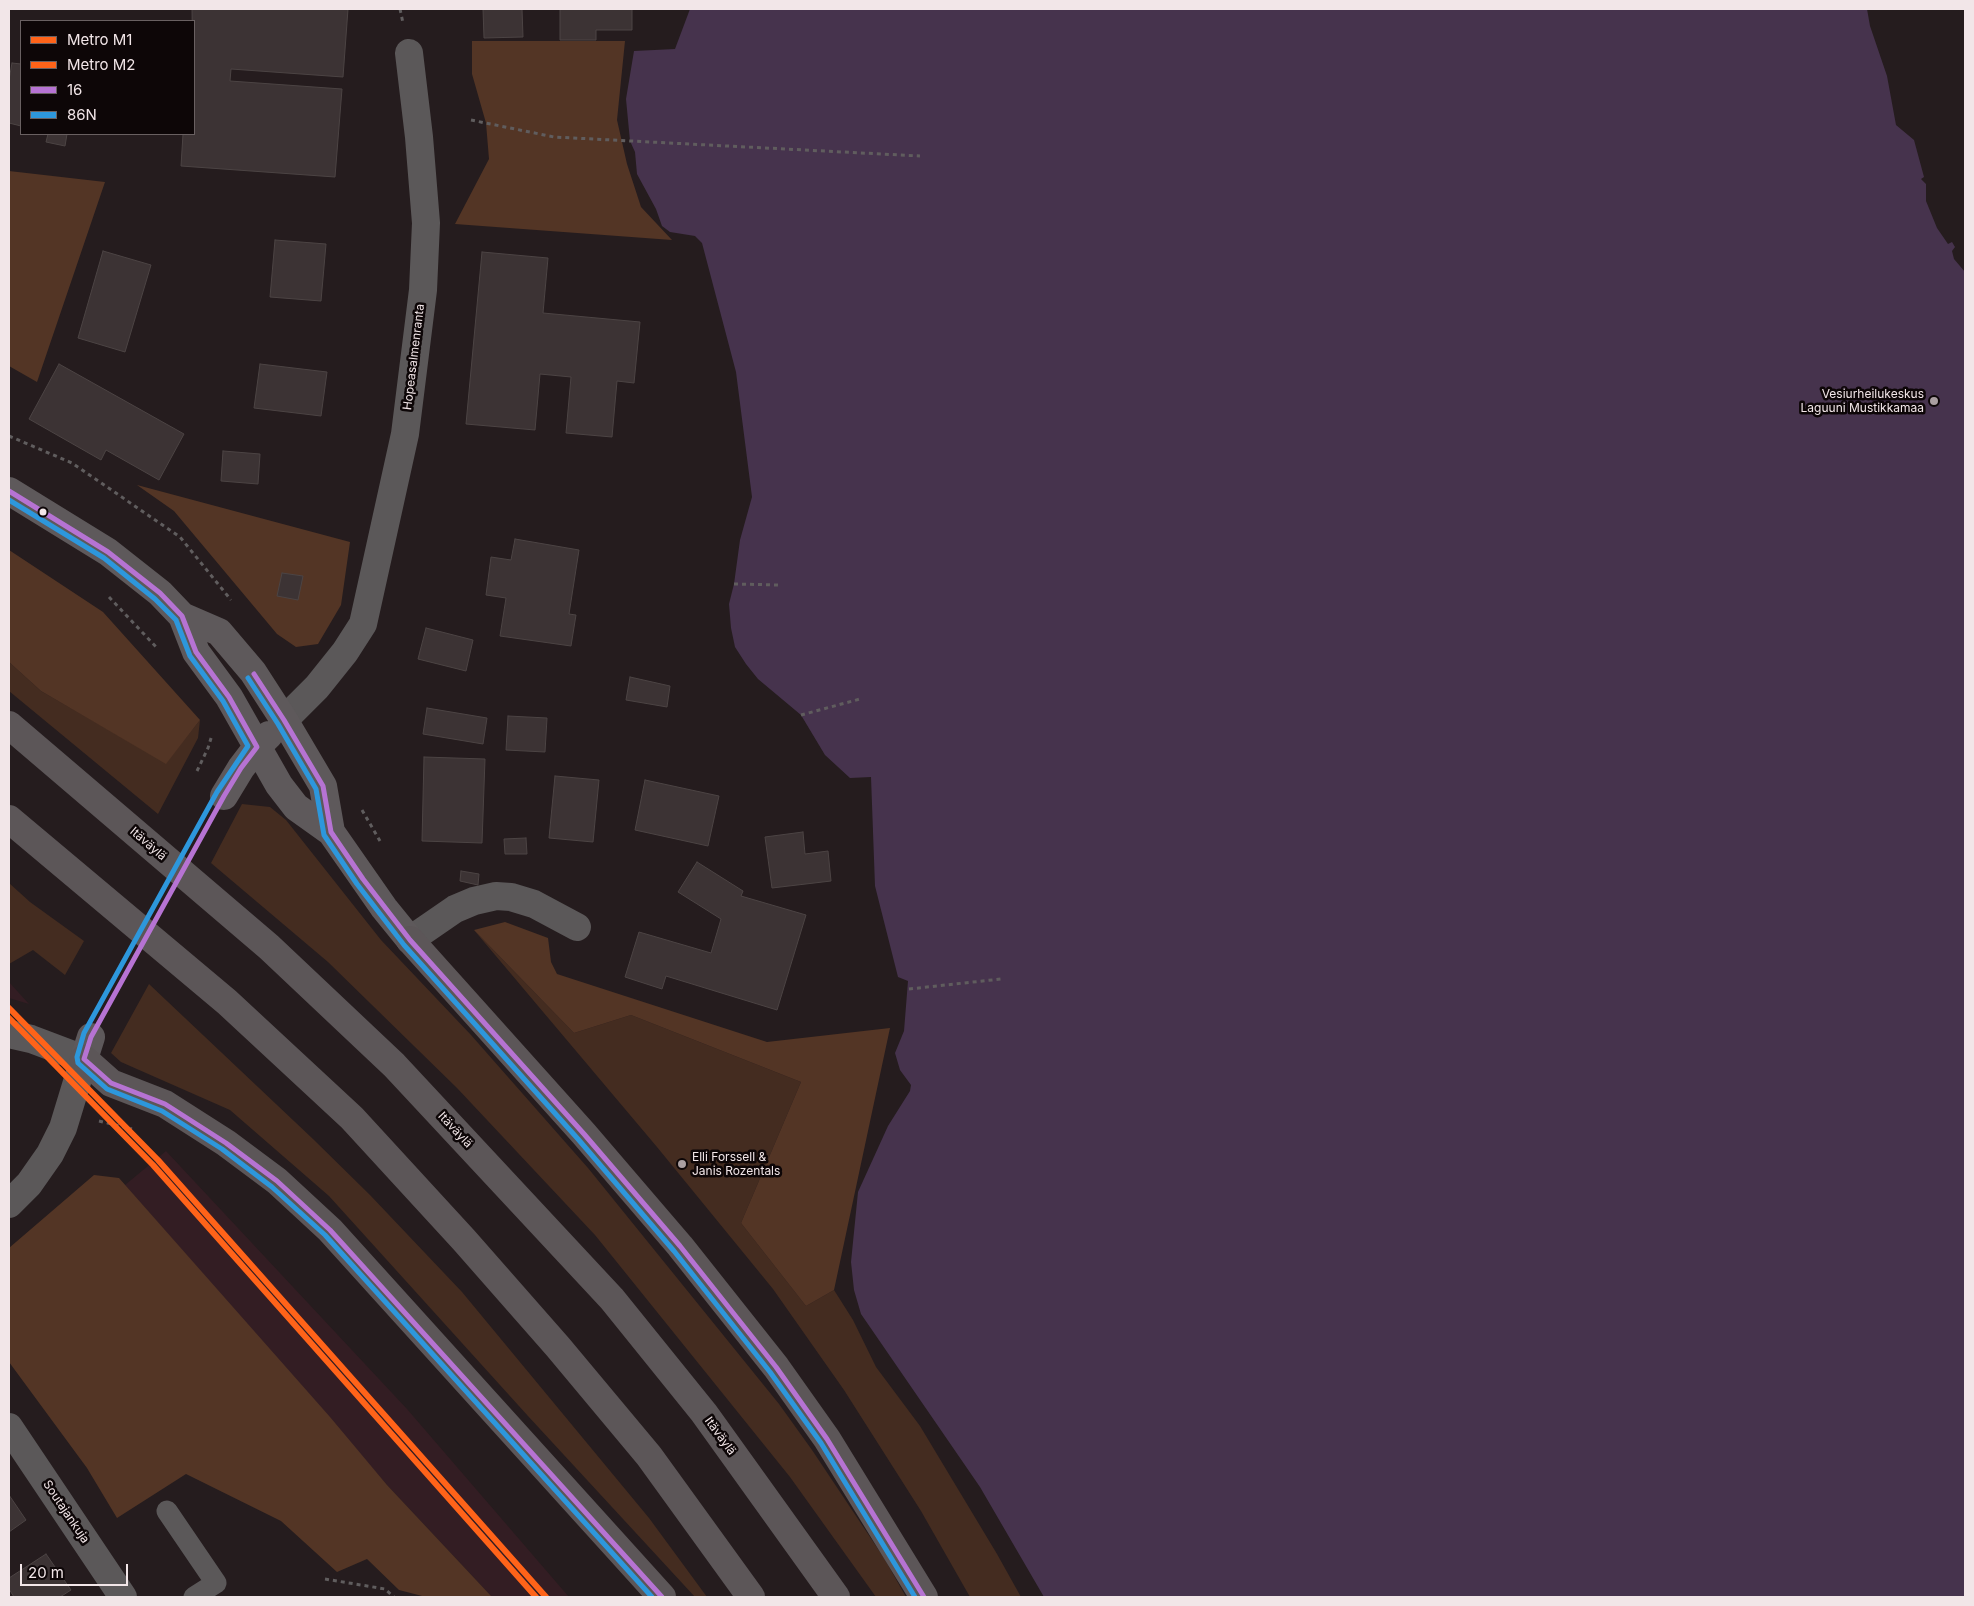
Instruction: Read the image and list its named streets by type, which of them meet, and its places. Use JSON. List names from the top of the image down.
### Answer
{
  "streets": {
    "highway": ["Itäväylä"],
    "street": ["Hopeasalmenranta", "Soutajankuja"]
  },
  "places": ["Vesiurheilukeskus Laguuni Mustikkamaa", "Elli Forssell & Janis Rozentals"],
  "lines": [
    "transit line 16",
    "transit line 86N",
    "metro line M1",
    "metro line M2"
  ],
  "legend": [
    "Metro M1",
    "Metro M2",
    "16",
    "86N"
  ],
  "scale_bar": "20 m"
}
